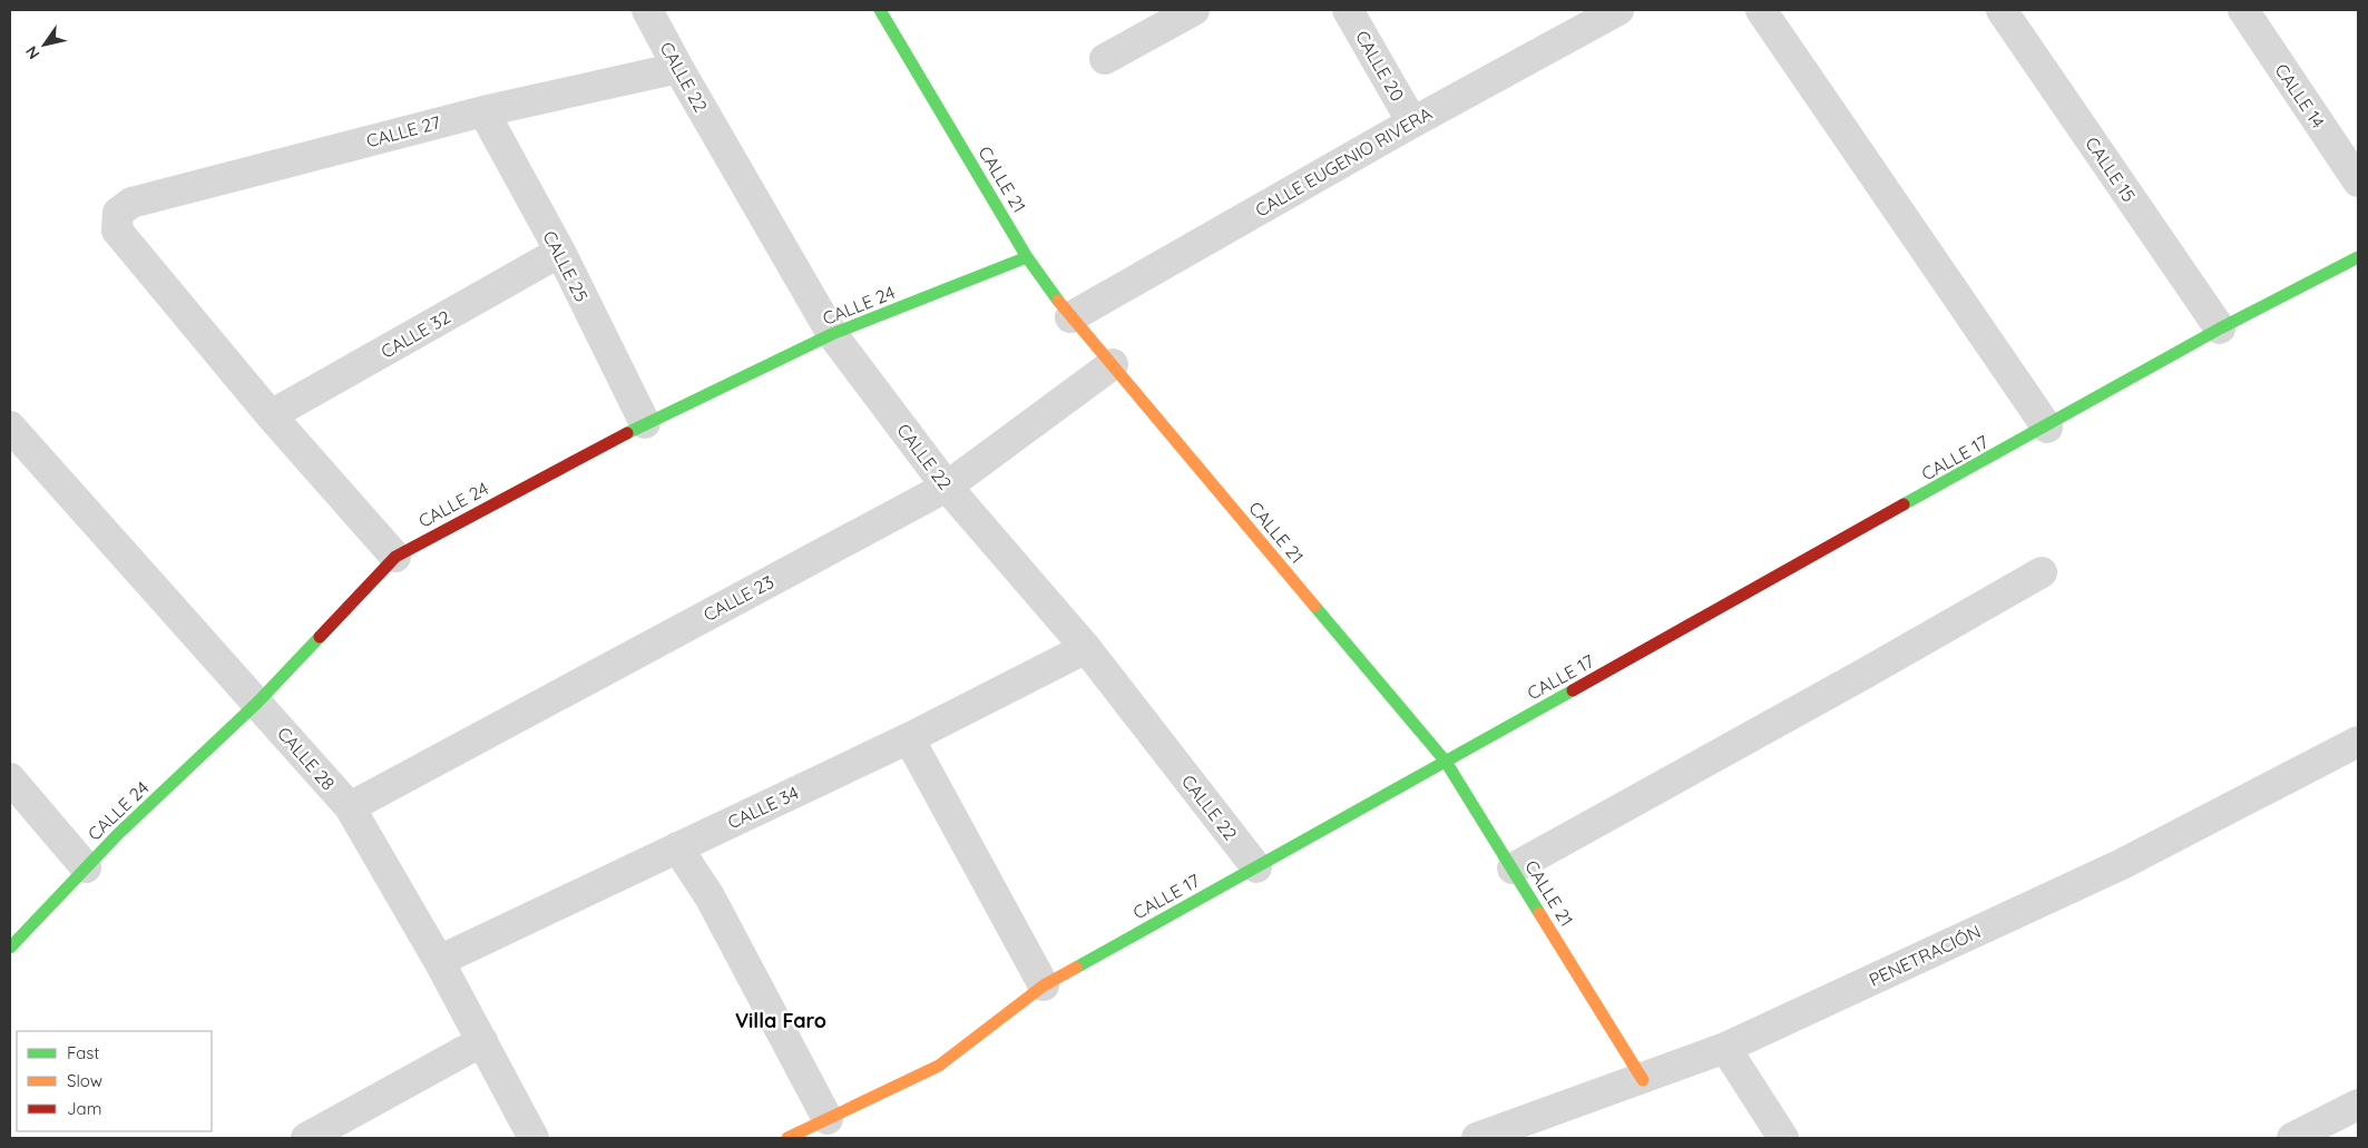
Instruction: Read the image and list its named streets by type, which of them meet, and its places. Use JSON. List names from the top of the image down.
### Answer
{
  "streets": {
    "street": [
      "CALLE 20",
      "CALLE 22",
      "CALLE 14",
      "CALLE 27",
      "CALLE EUGENIO RIVERA",
      "CALLE 15",
      "CALLE 21",
      "CALLE 25",
      "CALLE 24",
      "CALLE 32",
      "CALLE 17",
      "CALLE 23",
      "CALLE 28",
      "CALLE 34",
      "PENETRACIÓN"
    ]
  },
  "crossings": [
    ["CALLE 20", "CALLE EUGENIO RIVERA"],
    ["CALLE 22", "CALLE 27"],
    ["CALLE 22", "CALLE 24"],
    ["CALLE 22", "CALLE 17"],
    ["CALLE 22", "CALLE 23"],
    ["CALLE 22", "CALLE 34"],
    ["CALLE 27", "CALLE 25"],
    ["CALLE 27", "CALLE 32"],
    ["CALLE EUGENIO RIVERA", "CALLE 21"],
    ["CALLE 15", "CALLE 17"],
    ["CALLE 21", "CALLE 24"],
    ["CALLE 21", "CALLE 17"],
    ["CALLE 21", "CALLE 23"],
    ["CALLE 21", "PENETRACIÓN"],
    ["CALLE 25", "CALLE 24"],
    ["CALLE 25", "CALLE 32"],
    ["CALLE 24", "CALLE 28"],
    ["CALLE 23", "CALLE 28"],
    ["CALLE 28", "CALLE 34"]
  ],
  "districts": ["Villa Faro"],
  "legend": ["Fast", "Slow", "Jam"],
  "north": "bottom left"
}
